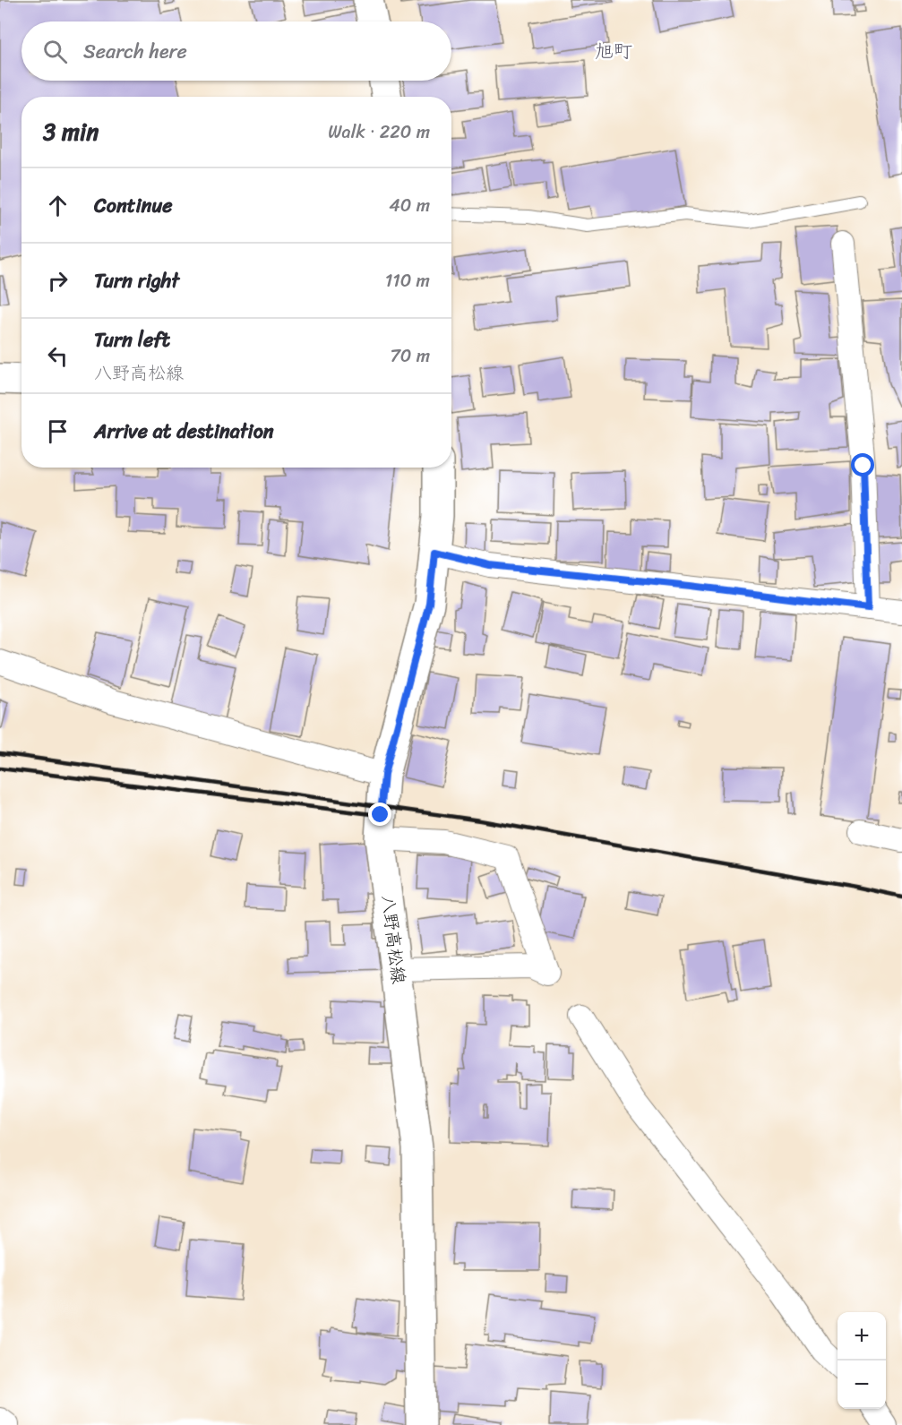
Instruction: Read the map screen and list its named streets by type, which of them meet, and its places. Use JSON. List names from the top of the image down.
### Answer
{
  "streets": {
    "main road": ["八野高松線"]
  },
  "districts": ["旭町"],
  "page": {
    "search": "Search here",
    "heading": ["3 min", "Walk · 220 m"],
    "list": [
      ["Continue", "40 m"],
      ["Turn right", "110 m"],
      ["Turn left", "八野高松線", "70 m"],
      "Arrive at destination"
    ],
    "map_buttons": ["+", "−"]
  }
}
